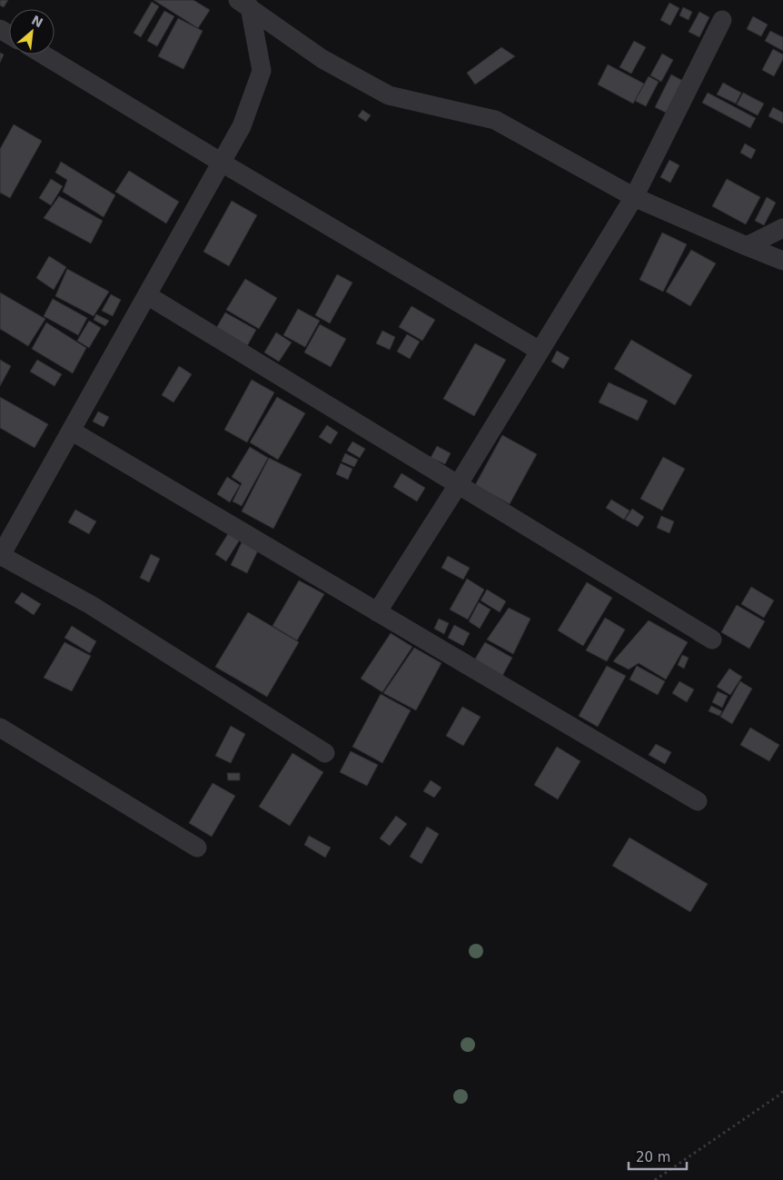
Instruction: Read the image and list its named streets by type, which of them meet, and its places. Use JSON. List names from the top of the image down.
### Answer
{
  "scale_bar": "20 m",
  "north": "top right"
}
